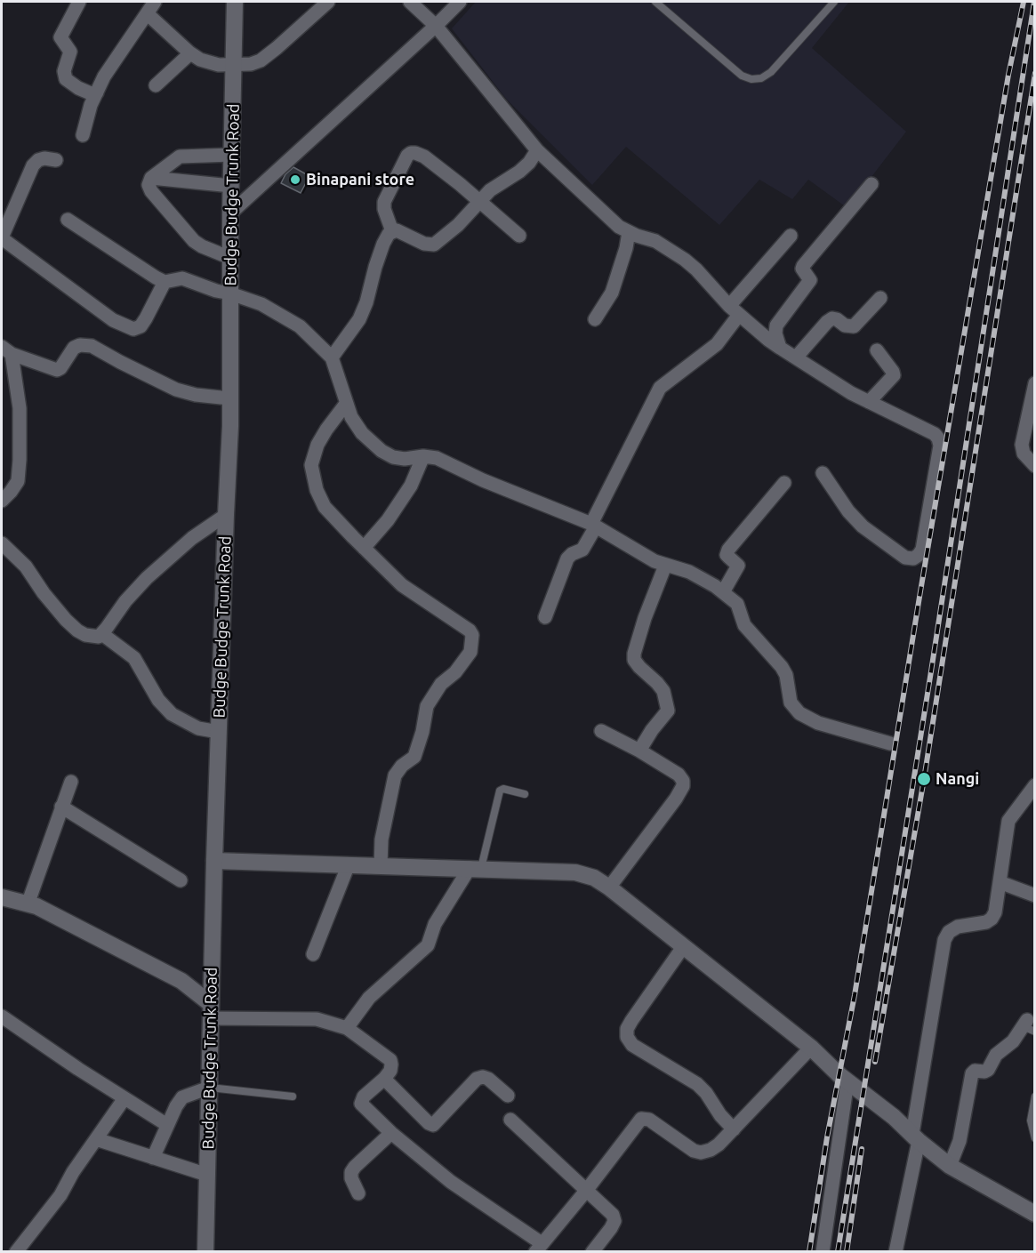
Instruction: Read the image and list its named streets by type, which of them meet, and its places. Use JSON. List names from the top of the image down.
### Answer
{
  "streets": {
    "main road": ["Budge Budge Trunk Road"]
  },
  "places": ["Binapani store", "Nangi"]
}
